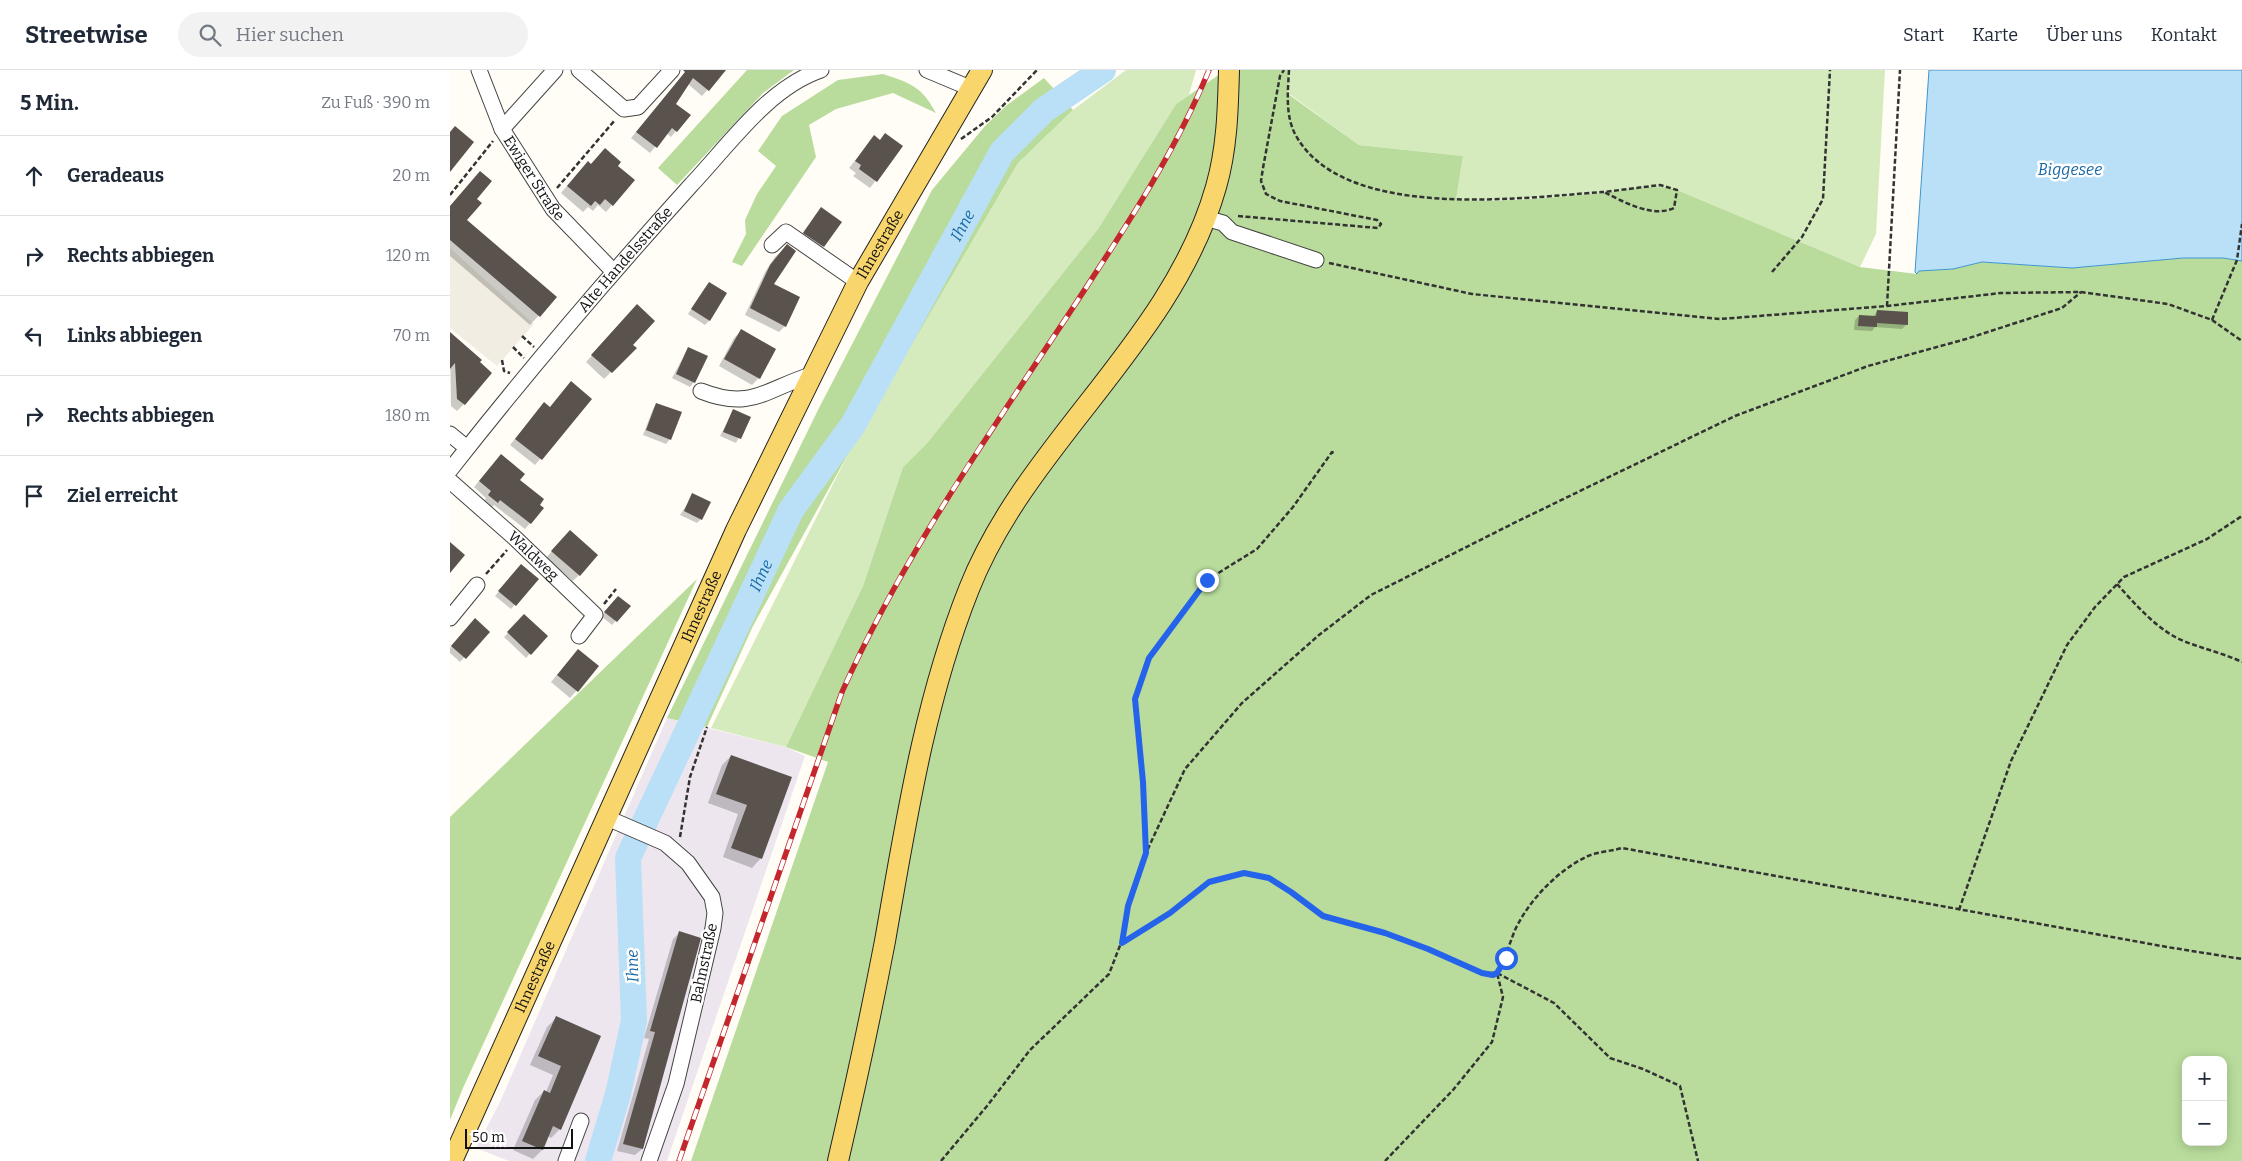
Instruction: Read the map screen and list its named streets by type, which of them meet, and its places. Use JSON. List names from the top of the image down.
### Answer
{
  "streets": {
    "main road": ["Ihnestraße"],
    "street": [
      "Ewiger Straße",
      "Alte Handelsstraße",
      "Waldweg",
      "Bahnstraße"
    ]
  },
  "crossings": [
    ["Ewiger Straße", "Alte Handelsstraße"],
    ["Ihnestraße", "Bahnstraße"]
  ],
  "water": ["Biggesee", "Ihne"],
  "scale_bar": "50 m",
  "page": {
    "header": "Streetwise",
    "search": "Hier suchen",
    "nav": [
      "Start",
      "Karte",
      "Über uns",
      "Kontakt"
    ],
    "heading": ["5 Min.", "Zu Fuß · 390 m"],
    "list": [
      ["Geradeaus", "20 m"],
      ["Rechts abbiegen", "120 m"],
      ["Links abbiegen", "70 m"],
      ["Rechts abbiegen", "180 m"],
      "Ziel erreicht"
    ],
    "map_buttons": ["+", "−"],
    "scale": "50 m"
  }
}
